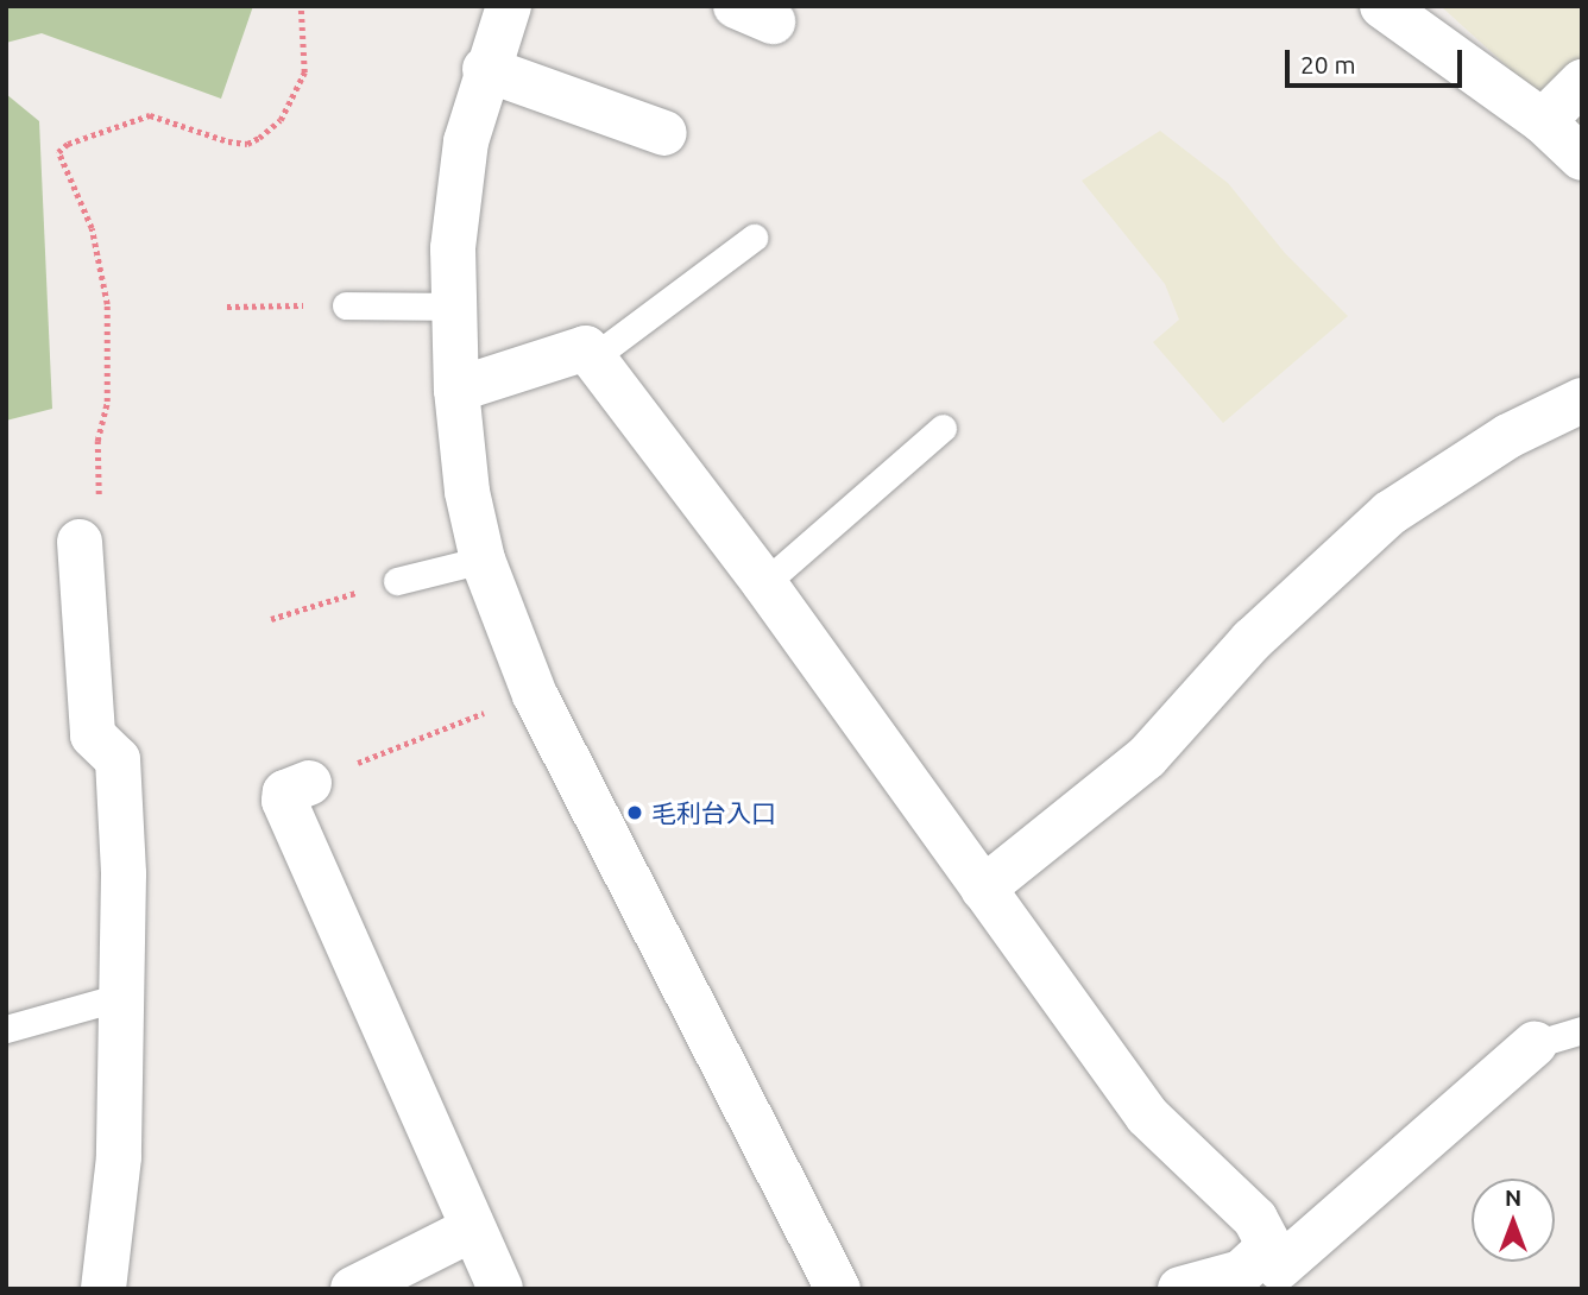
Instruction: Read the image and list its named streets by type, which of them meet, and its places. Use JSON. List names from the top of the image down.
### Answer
{
  "places": ["毛利台入口"],
  "scale_bar": "20 m",
  "north": "top"
}
